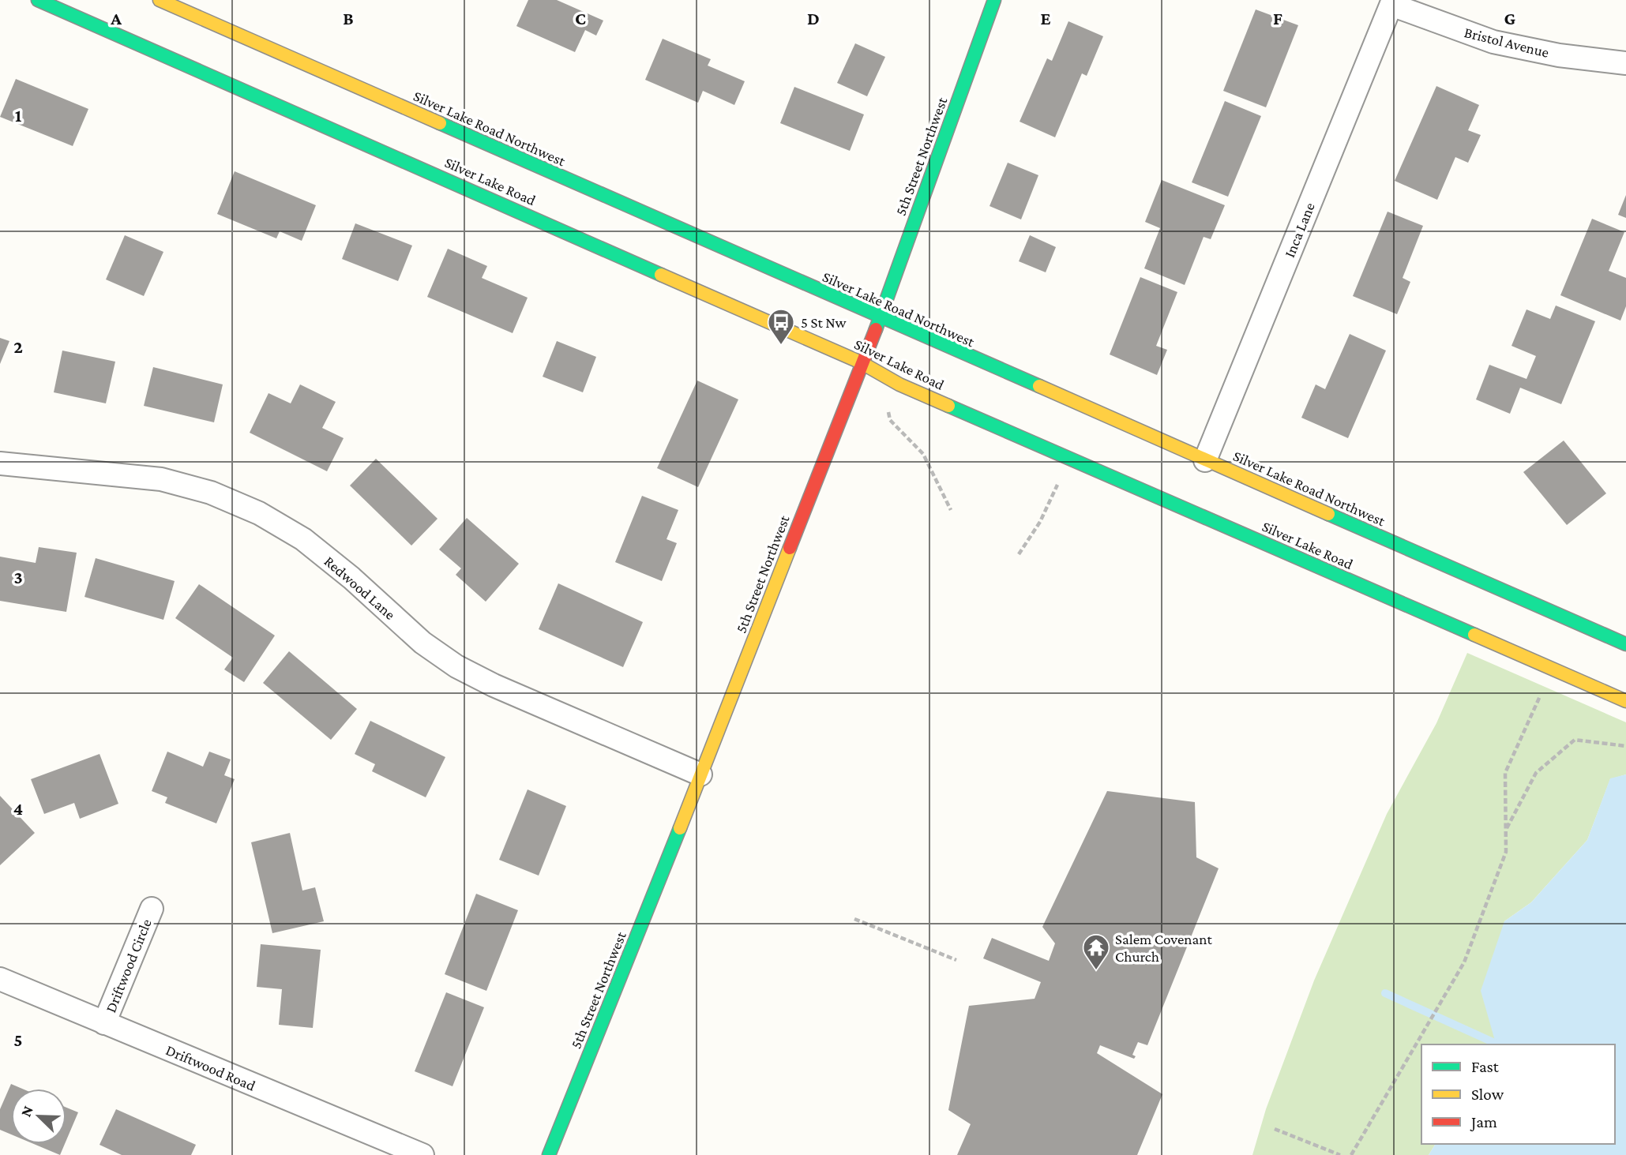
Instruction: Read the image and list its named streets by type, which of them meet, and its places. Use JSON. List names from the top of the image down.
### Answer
{
  "streets": {
    "main road": ["Silver Lake Road Northwest", "5th Street Northwest", "Silver Lake Road"],
    "street": [
      "Bristol Avenue",
      "Inca Lane",
      "Redwood Lane",
      "Driftwood Circle",
      "Driftwood Road"
    ]
  },
  "crossings": [
    ["Bristol Avenue", "Inca Lane"],
    ["Silver Lake Road Northwest", "5th Street Northwest"],
    ["Silver Lake Road Northwest", "Inca Lane"],
    ["5th Street Northwest", "Silver Lake Road"],
    ["5th Street Northwest", "Redwood Lane"],
    ["Driftwood Circle", "Driftwood Road"]
  ],
  "places": {
    "bus stop": ["5 St Nw"],
    "temple": ["Salem Covenant Church"]
  },
  "legend": ["Fast", "Slow", "Jam"],
  "north": "top left",
  "grid": {
    "columns": [
      "A",
      "B",
      "C",
      "D",
      "E",
      "F",
      "G"
    ],
    "rows": [
      "1",
      "2",
      "3",
      "4",
      "5"
    ]
  }
}
